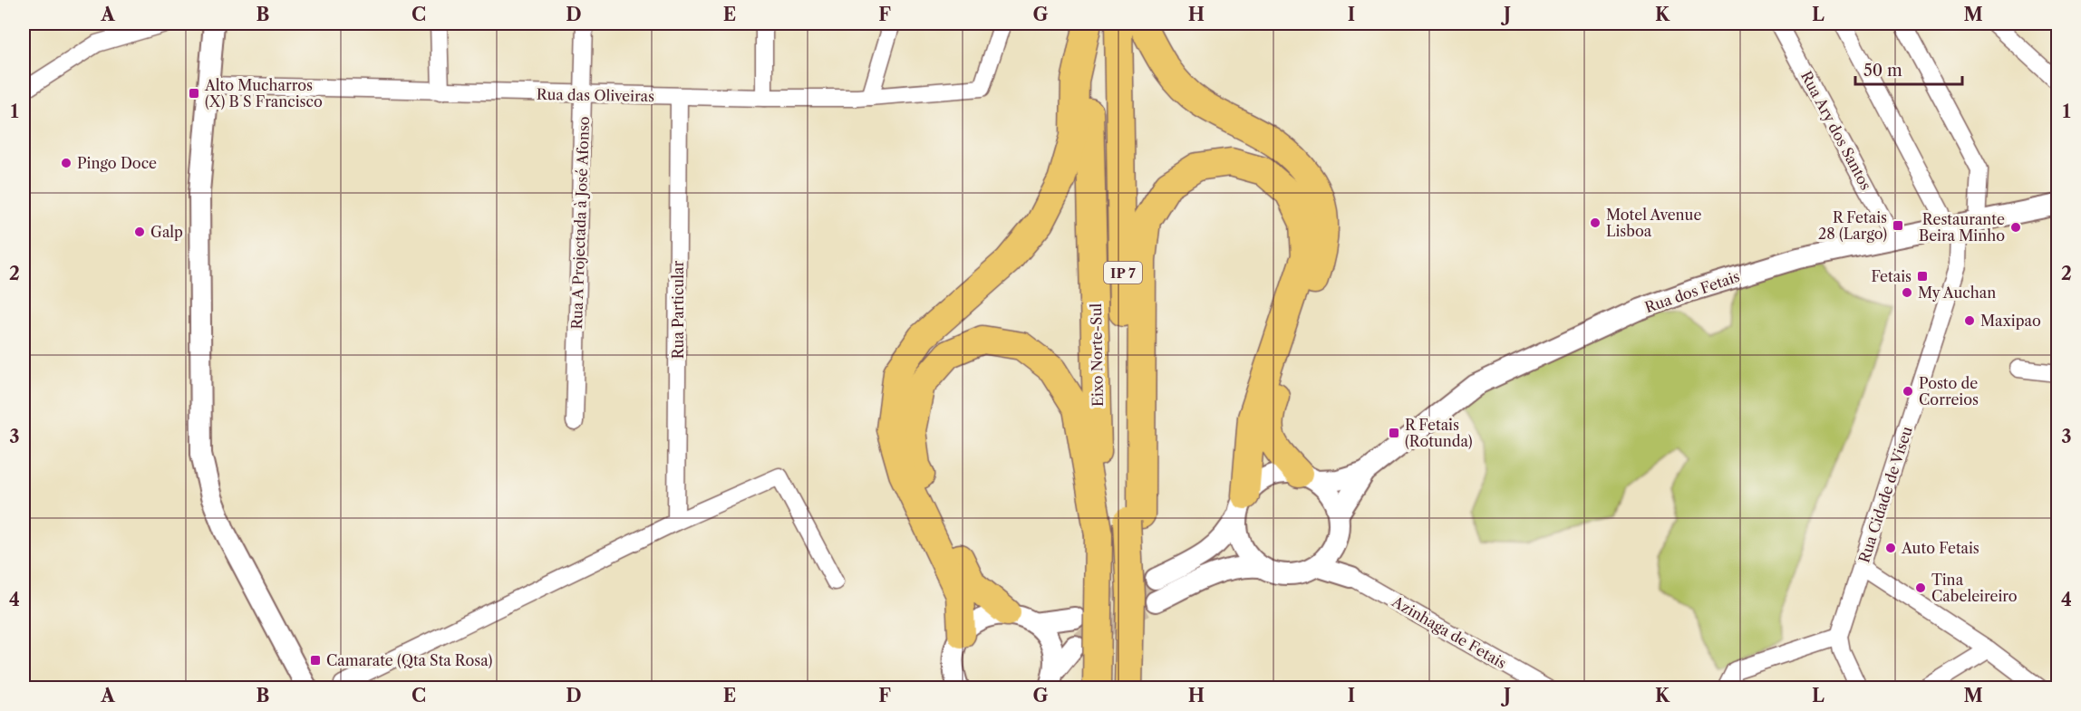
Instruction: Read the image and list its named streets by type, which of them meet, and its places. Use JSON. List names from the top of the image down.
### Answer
{
  "streets": {
    "highway": ["IP 7", "Eixo Norte-Sul"],
    "street": [
      "Rua das Oliveiras",
      "Rua Ary dos Santos",
      "Rua A Projectada à José Afonso",
      "Rua dos Fetais",
      "Rua Particular",
      "Rua Cidade de Viseu",
      "Azinhaga de Fetais"
    ]
  },
  "crossings": [
    ["Rua das Oliveiras", "Rua A Projectada à José Afonso"],
    ["Rua das Oliveiras", "Rua Particular"],
    ["Rua Ary dos Santos", "Rua dos Fetais"],
    ["Rua dos Fetais", "Rua Cidade de Viseu"]
  ],
  "places": {
    "transit": [
      "Alto Mucharros (X) B S Francisco",
      "R Fetais 28 (Largo)",
      "Fetais",
      "R Fetais (Rotunda)",
      "Camarate (Qta Sta Rosa)"
    ],
    "other": [
      "Pingo Doce",
      "Motel Avenue Lisboa",
      "Restaurante Beira Minho",
      "Galp",
      "My Auchan",
      "Maxipao",
      "Posto de Correios",
      "Auto Fetais",
      "Tina Cabeleireiro"
    ]
  },
  "scale_bar": "50 m",
  "grid": {
    "columns": [
      "A",
      "B",
      "C",
      "D",
      "E",
      "F",
      "G",
      "H",
      "I",
      "J",
      "K",
      "L",
      "M"
    ],
    "rows": [
      "1",
      "2",
      "3",
      "4"
    ]
  }
}
